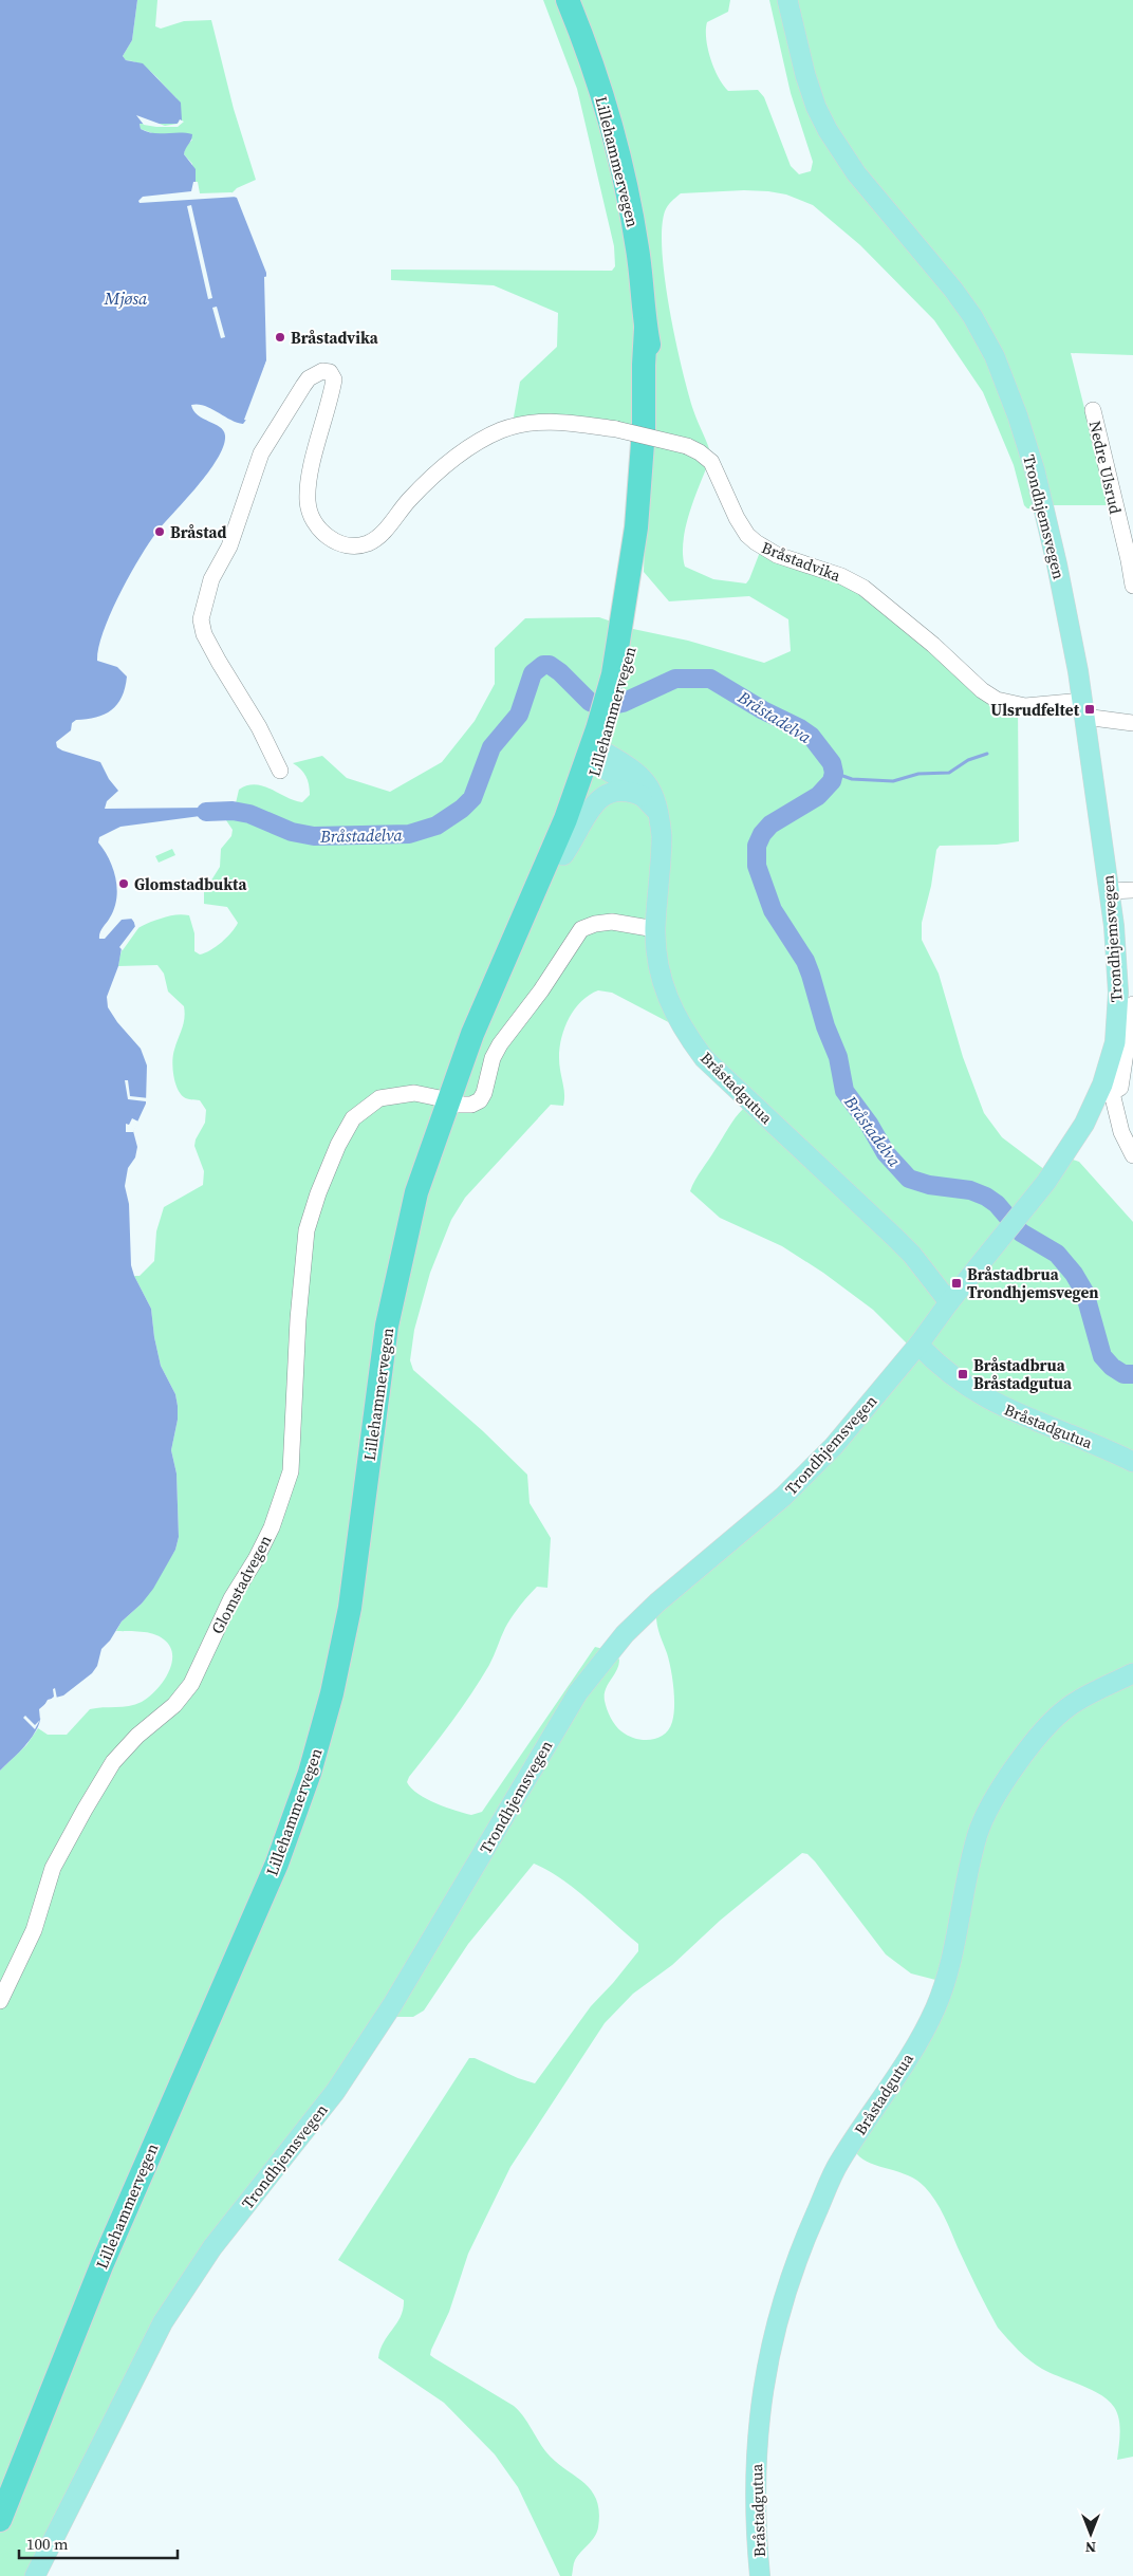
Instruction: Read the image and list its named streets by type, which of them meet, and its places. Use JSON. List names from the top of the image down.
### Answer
{
  "streets": {
    "highway": ["Lillehammervegen"],
    "main road": ["Trondhjemsvegen", "Bråstadgutua"],
    "street": ["Nedre Ulsrud", "Bråstadvika", "Glomstadvegen"]
  },
  "crossings": [
    ["Lillehammervegen", "Bråstadgutua"],
    ["Trondhjemsvegen", "Bråstadvika"],
    ["Trondhjemsvegen", "Bråstadgutua"]
  ],
  "water": ["Mjøsa", "Bråstadelva"],
  "places": {
    "other": ["Bråstadvika", "Bråstad", "Glomstadbukta"],
    "transit": ["Ulsrudfeltet", "Bråstadbrua Trondhjemsvegen", "Bråstadbrua Bråstadgutua"]
  },
  "scale_bar": "100 m",
  "north": "bottom"
}
